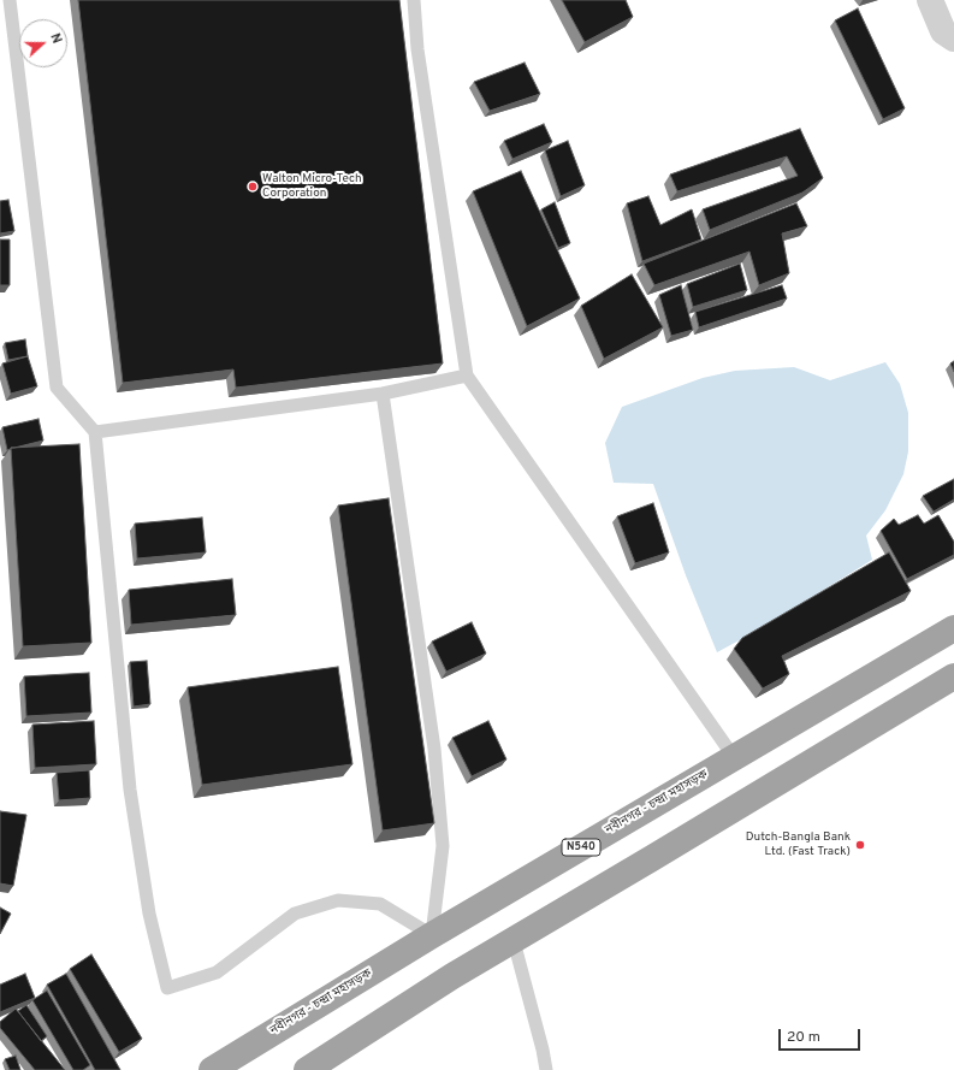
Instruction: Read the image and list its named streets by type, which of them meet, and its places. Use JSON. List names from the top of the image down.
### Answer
{
  "streets": {
    "highway": ["নবীনগর - চন্দ্রা মহাসড়ক", "N540"]
  },
  "places": ["Walton Micro-Tech Corporation", "Dutch-Bangla Bank Ltd. (Fast Track)"],
  "scale_bar": "20 m",
  "north": "right"
}
